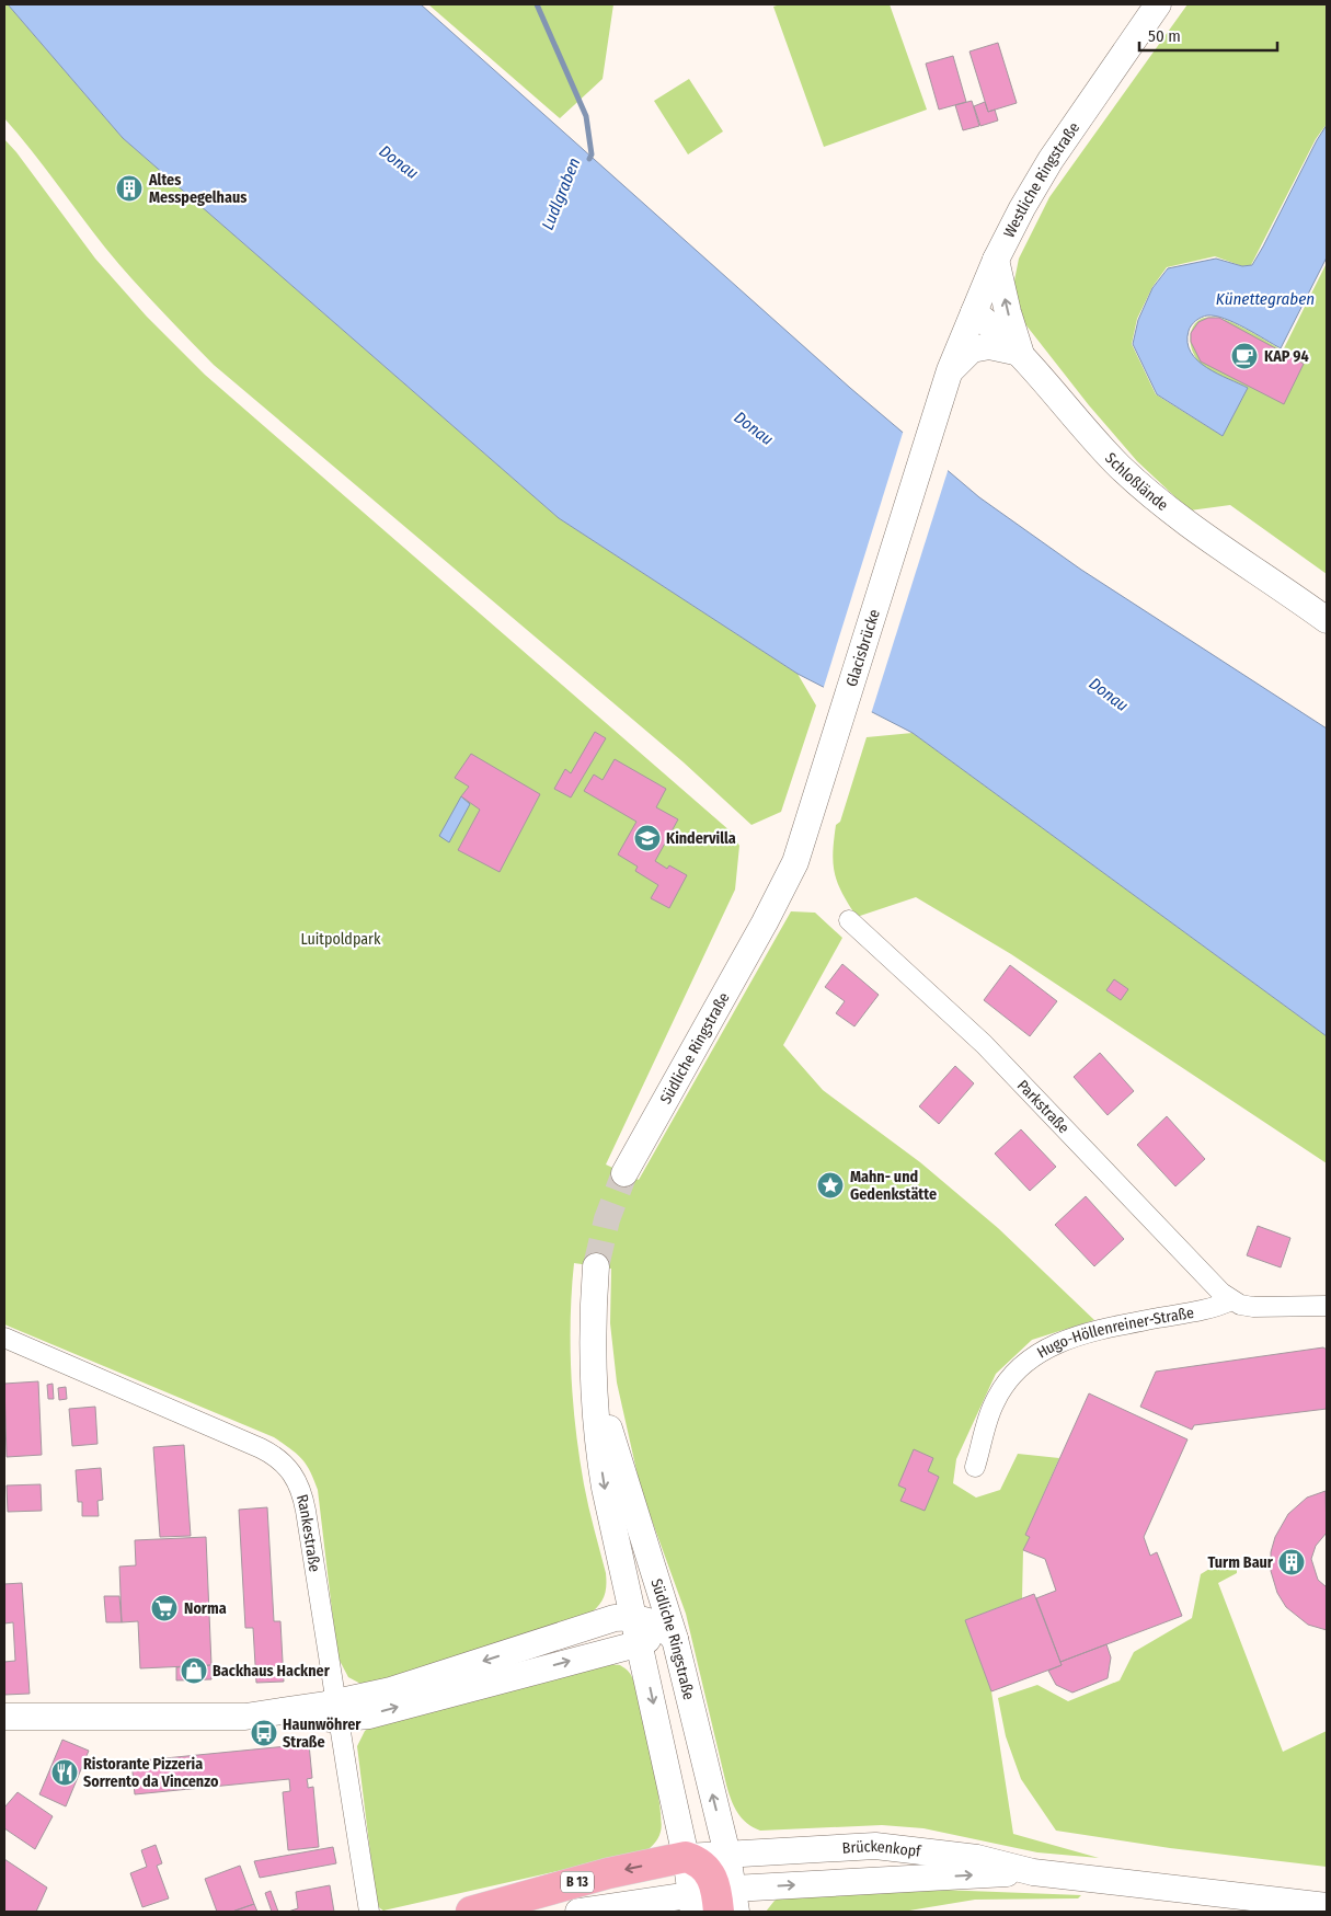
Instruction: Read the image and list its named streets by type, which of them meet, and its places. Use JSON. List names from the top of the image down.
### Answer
{
  "streets": {
    "main road": [
      "Westliche Ringstraße",
      "Schloßlände",
      "Glacisbrücke",
      "Südliche Ringstraße",
      "Brückenkopf",
      "B 13"
    ],
    "street": ["Parkstraße", "Hugo-Höllenreiner-Straße", "Rankestraße"]
  },
  "crossings": [
    ["Westliche Ringstraße", "Schloßlände"],
    ["Westliche Ringstraße", "Glacisbrücke"],
    ["Glacisbrücke", "Südliche Ringstraße"],
    ["Südliche Ringstraße", "Brückenkopf"],
    ["Südliche Ringstraße", "B 13"],
    ["Parkstraße", "Hugo-Höllenreiner-Straße"],
    ["Brückenkopf", "B 13"]
  ],
  "water": ["Donau", "Ludlgraben", "Künettegraben"],
  "parks": ["Luitpoldpark"],
  "places": {
    "building": ["Altes Messpegelhaus", "Turm Baur"],
    "cafe": ["KAP 94"],
    "school or university": ["Kindervilla"],
    "place": ["Mahn- und Gedenkstätte"],
    "supermarket": ["Norma"],
    "shop": ["Backhaus Hackner"],
    "bus stop": ["Haunwöhrer Straße"],
    "restaurant": ["Ristorante Pizzeria Sorrento da Vincenzo"]
  },
  "scale_bar": "50 m"
}
